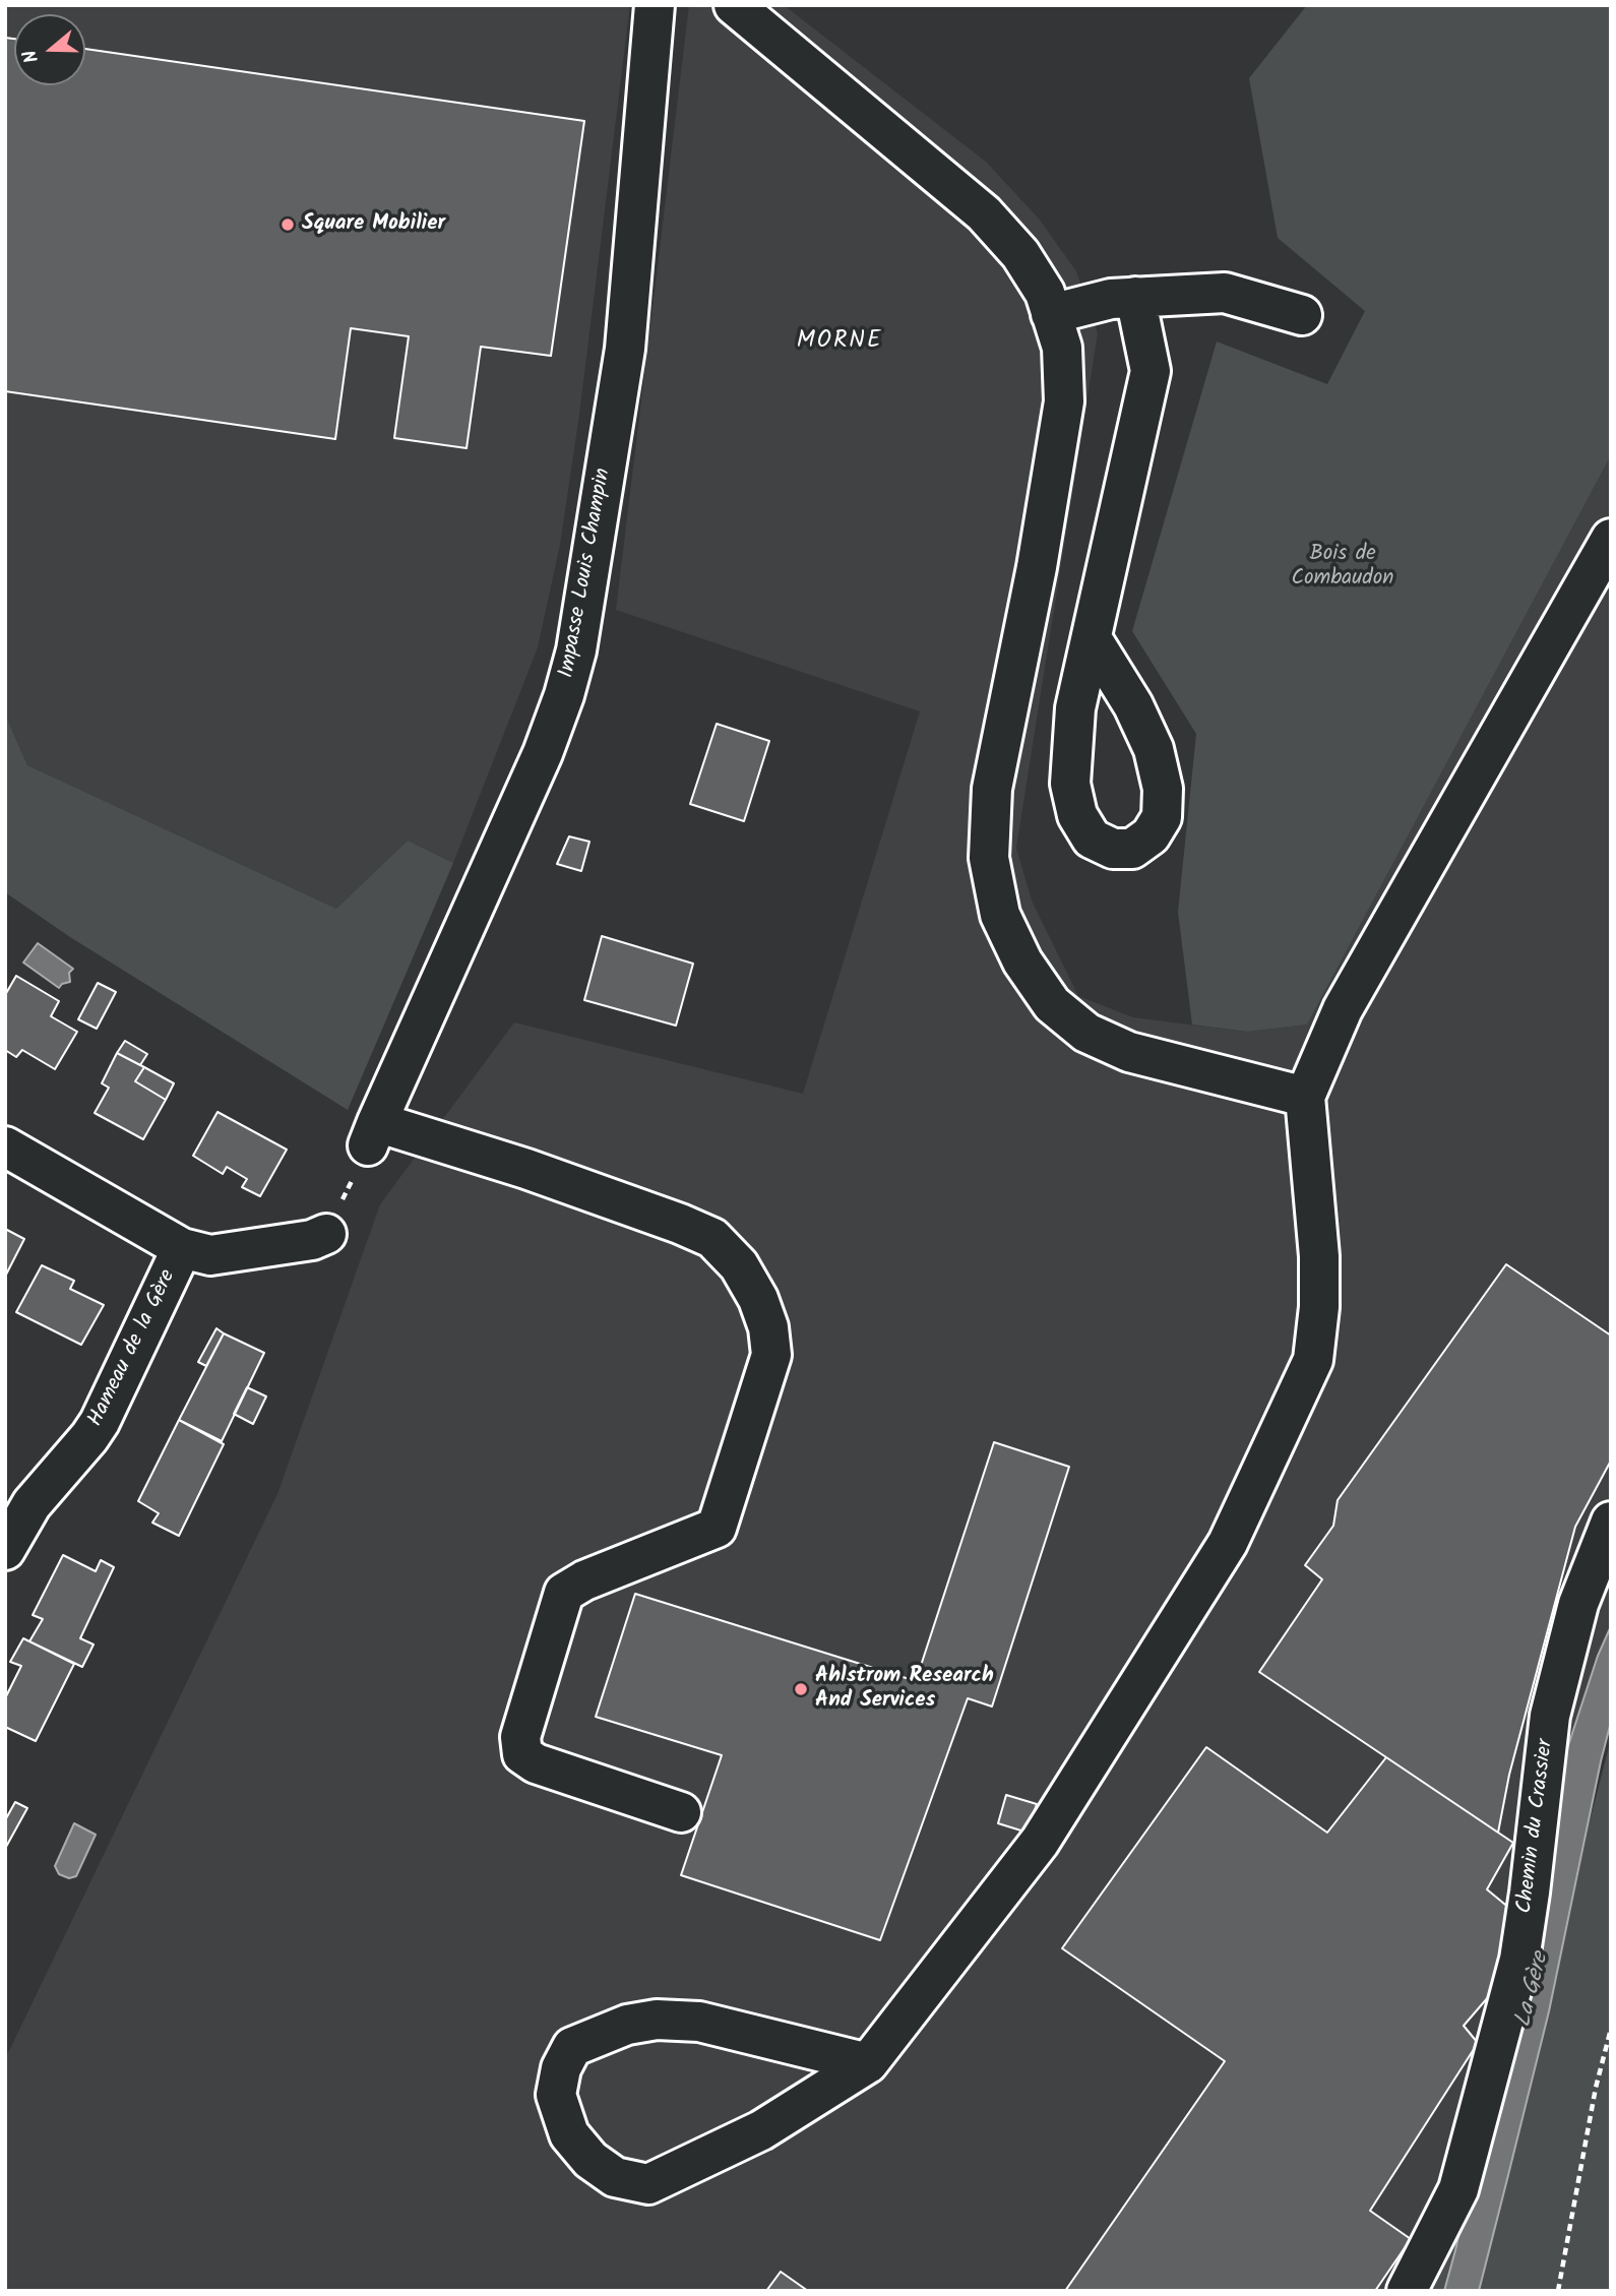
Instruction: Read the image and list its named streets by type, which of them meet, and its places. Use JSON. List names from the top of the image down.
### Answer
{
  "streets": {
    "street": ["Impasse Louis Champin", "Hameau de la Gère", "Chemin du Crassier"]
  },
  "districts": ["MORNE"],
  "water": ["La Gère"],
  "parks": ["Bois de Combaudon"],
  "places": ["Square Mobilier", "Ahlstrom Research And Services"],
  "north": "left"
}
